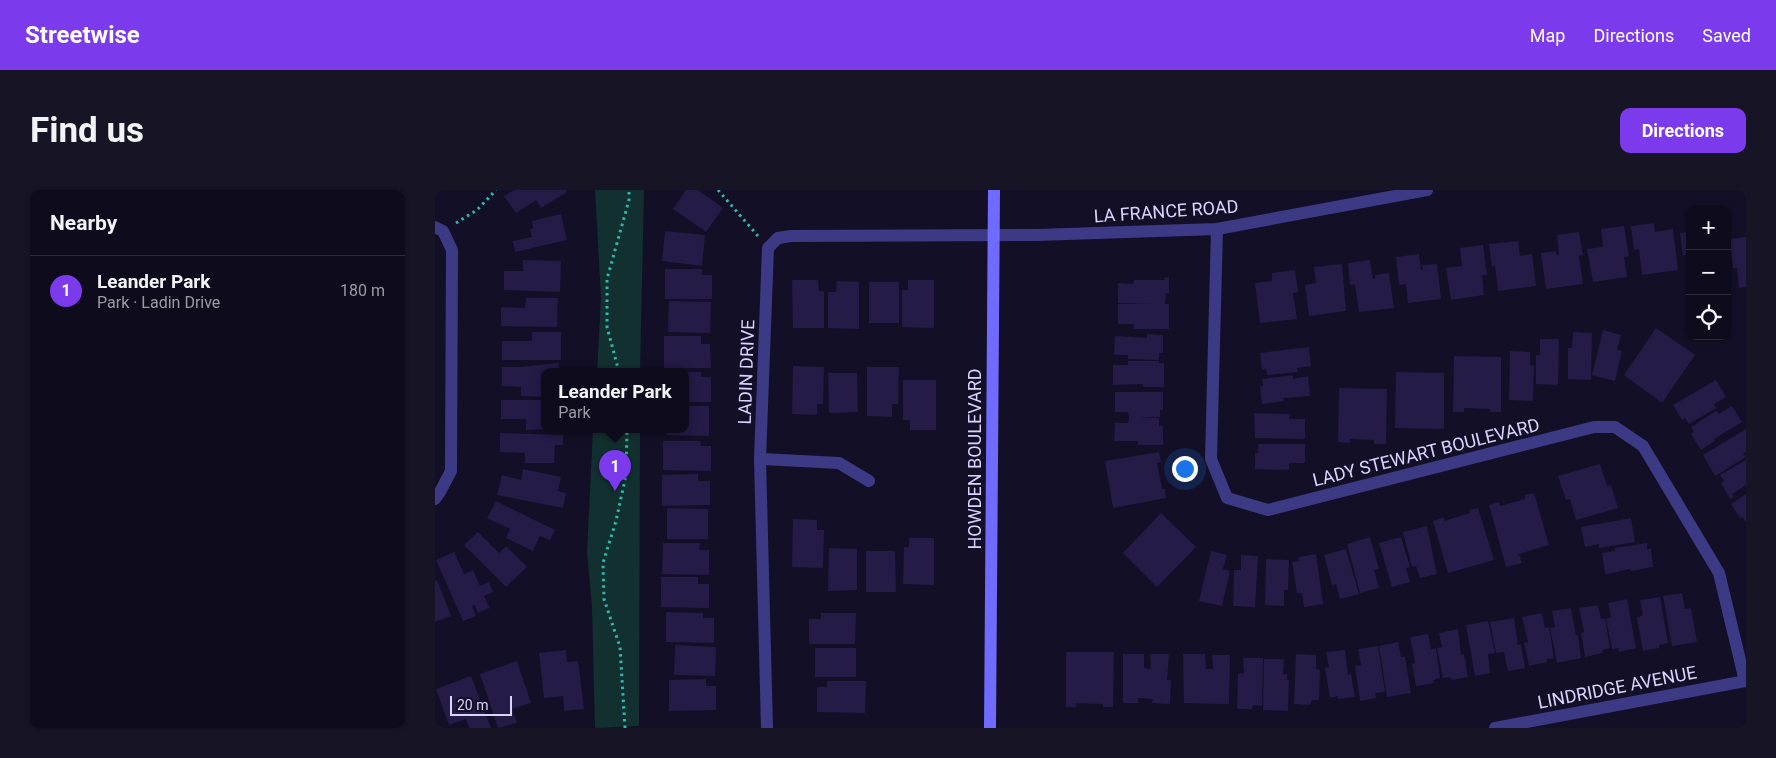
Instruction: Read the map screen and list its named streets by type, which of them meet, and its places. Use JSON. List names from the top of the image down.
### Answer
{
  "streets": {
    "street": [
      "LA FRANCE ROAD",
      "LADIN DRIVE",
      "LADY STEWART BOULEVARD",
      "HOWDEN BOULEVARD",
      "LINDRIDGE AVENUE"
    ]
  },
  "crossings": [
    ["LA FRANCE ROAD", "LADY STEWART BOULEVARD"],
    ["LA FRANCE ROAD", "HOWDEN BOULEVARD"],
    ["LADY STEWART BOULEVARD", "LINDRIDGE AVENUE"]
  ],
  "scale_bar": "20 m",
  "page": {
    "header": "Streetwise",
    "nav": ["Map", "Directions", "Saved"],
    "buttons": "Directions",
    "title": "Find us",
    "heading": "Nearby",
    "map_buttons": ["+", "−"],
    "list": [
      {
        "mark": "1",
        "name": "Leander Park",
        "note": "Park · Ladin Drive",
        "value": "180 m"
      }
    ],
    "popup": ["Leander Park", "Park"],
    "pins": "1",
    "scale": "20 m"
  }
}
